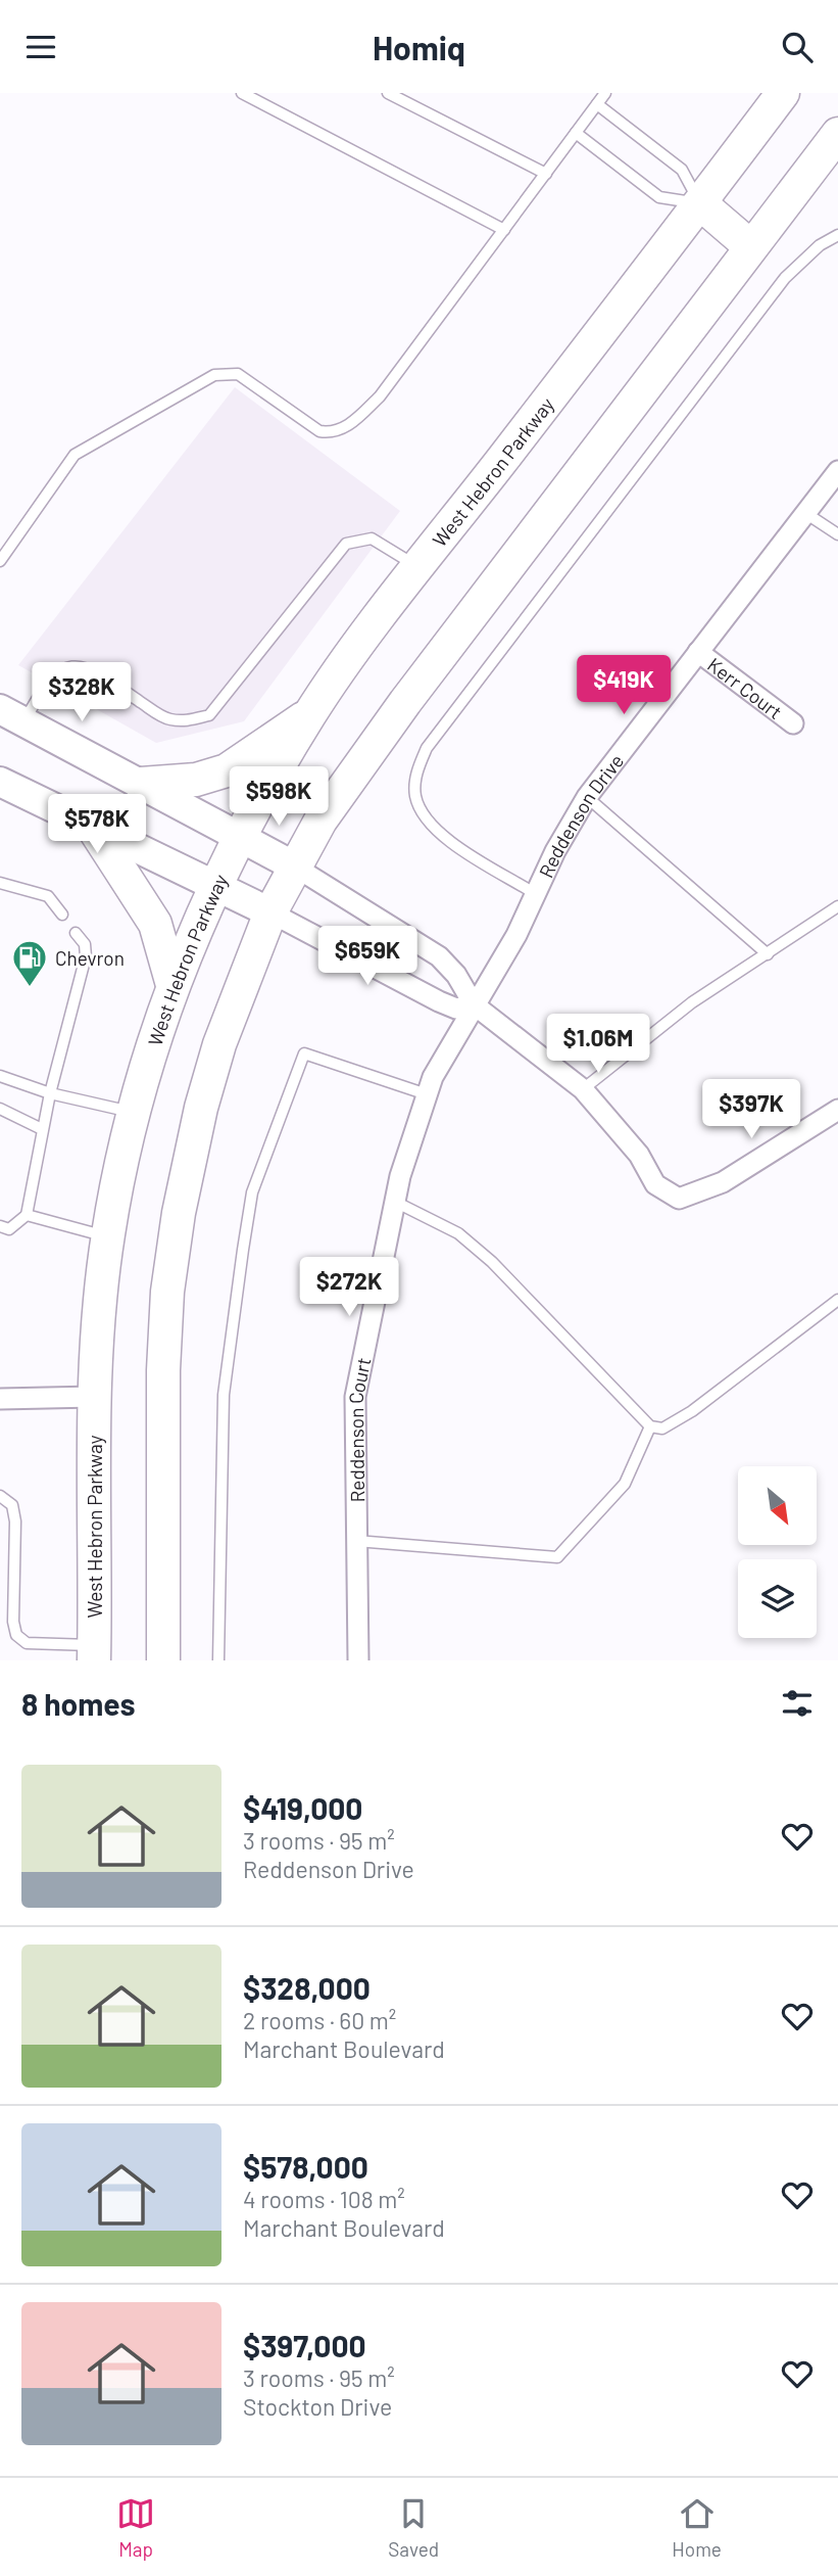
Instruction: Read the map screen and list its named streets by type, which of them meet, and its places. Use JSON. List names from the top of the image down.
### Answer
{
  "streets": {
    "main road": ["West Hebron Parkway"],
    "street": ["Kerr Court", "Reddenson Drive", "Reddenson Court"]
  },
  "crossings": [
    ["Kerr Court", "Reddenson Drive"],
    ["Reddenson Drive", "Reddenson Court"]
  ],
  "places": {
    "fuel station": ["Chevron"]
  },
  "north": "bottom right",
  "page": {
    "header": "Homiq",
    "price": [
      "$419K",
      "$328K",
      "$598K",
      "$578K",
      "$659K",
      "$1.06M",
      "$397K",
      "$272K"
    ],
    "heading": "8 homes",
    "list": [
      {
        "name": "$419,000",
        "note": "3 rooms · 95 m² · Reddenson Drive"
      },
      {
        "name": "$328,000",
        "note": "2 rooms · 60 m² · Marchant Boulevard"
      },
      {
        "name": "$578,000",
        "note": "4 rooms · 108 m² · Marchant Boulevard"
      },
      {
        "name": "$397,000",
        "note": "3 rooms · 95 m² · Stockton Drive"
      }
    ],
    "tabs": ["Map", "Saved", "Home"]
  }
}
